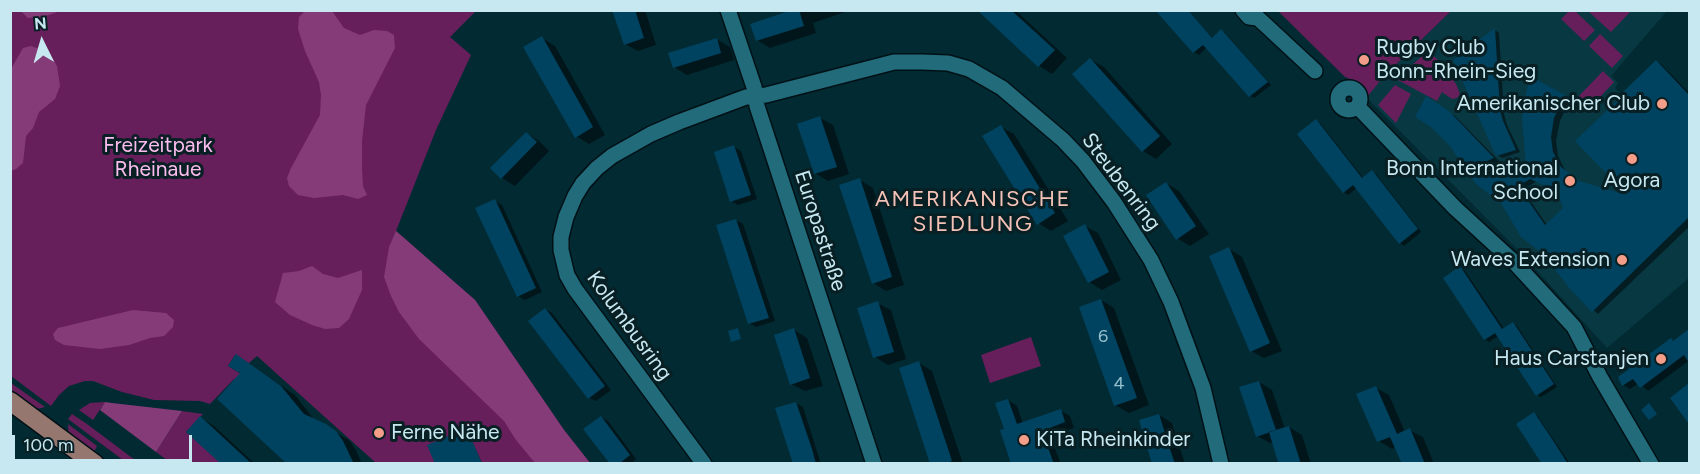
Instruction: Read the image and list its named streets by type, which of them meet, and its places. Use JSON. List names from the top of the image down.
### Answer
{
  "streets": {
    "street": ["Steubenring", "Europastraße", "Kolumbusring"]
  },
  "crossings": [
    ["Steubenring", "Europastraße"],
    ["Steubenring", "Kolumbusring"],
    ["Europastraße", "Kolumbusring"]
  ],
  "districts": ["AMERIKANISCHE SIEDLUNG"],
  "parks": ["Freizeitpark Rheinaue"],
  "places": [
    "Rugby Club Bonn-Rhein-Sieg",
    "Amerikanischer Club",
    "Agora",
    "Bonn International School",
    "Waves Extension",
    "Haus Carstanjen",
    "Ferne Nähe",
    "KiTa Rheinkinder"
  ],
  "house_numbers": ["6", "4"],
  "scale_bar": "100 m",
  "north": "top"
}
